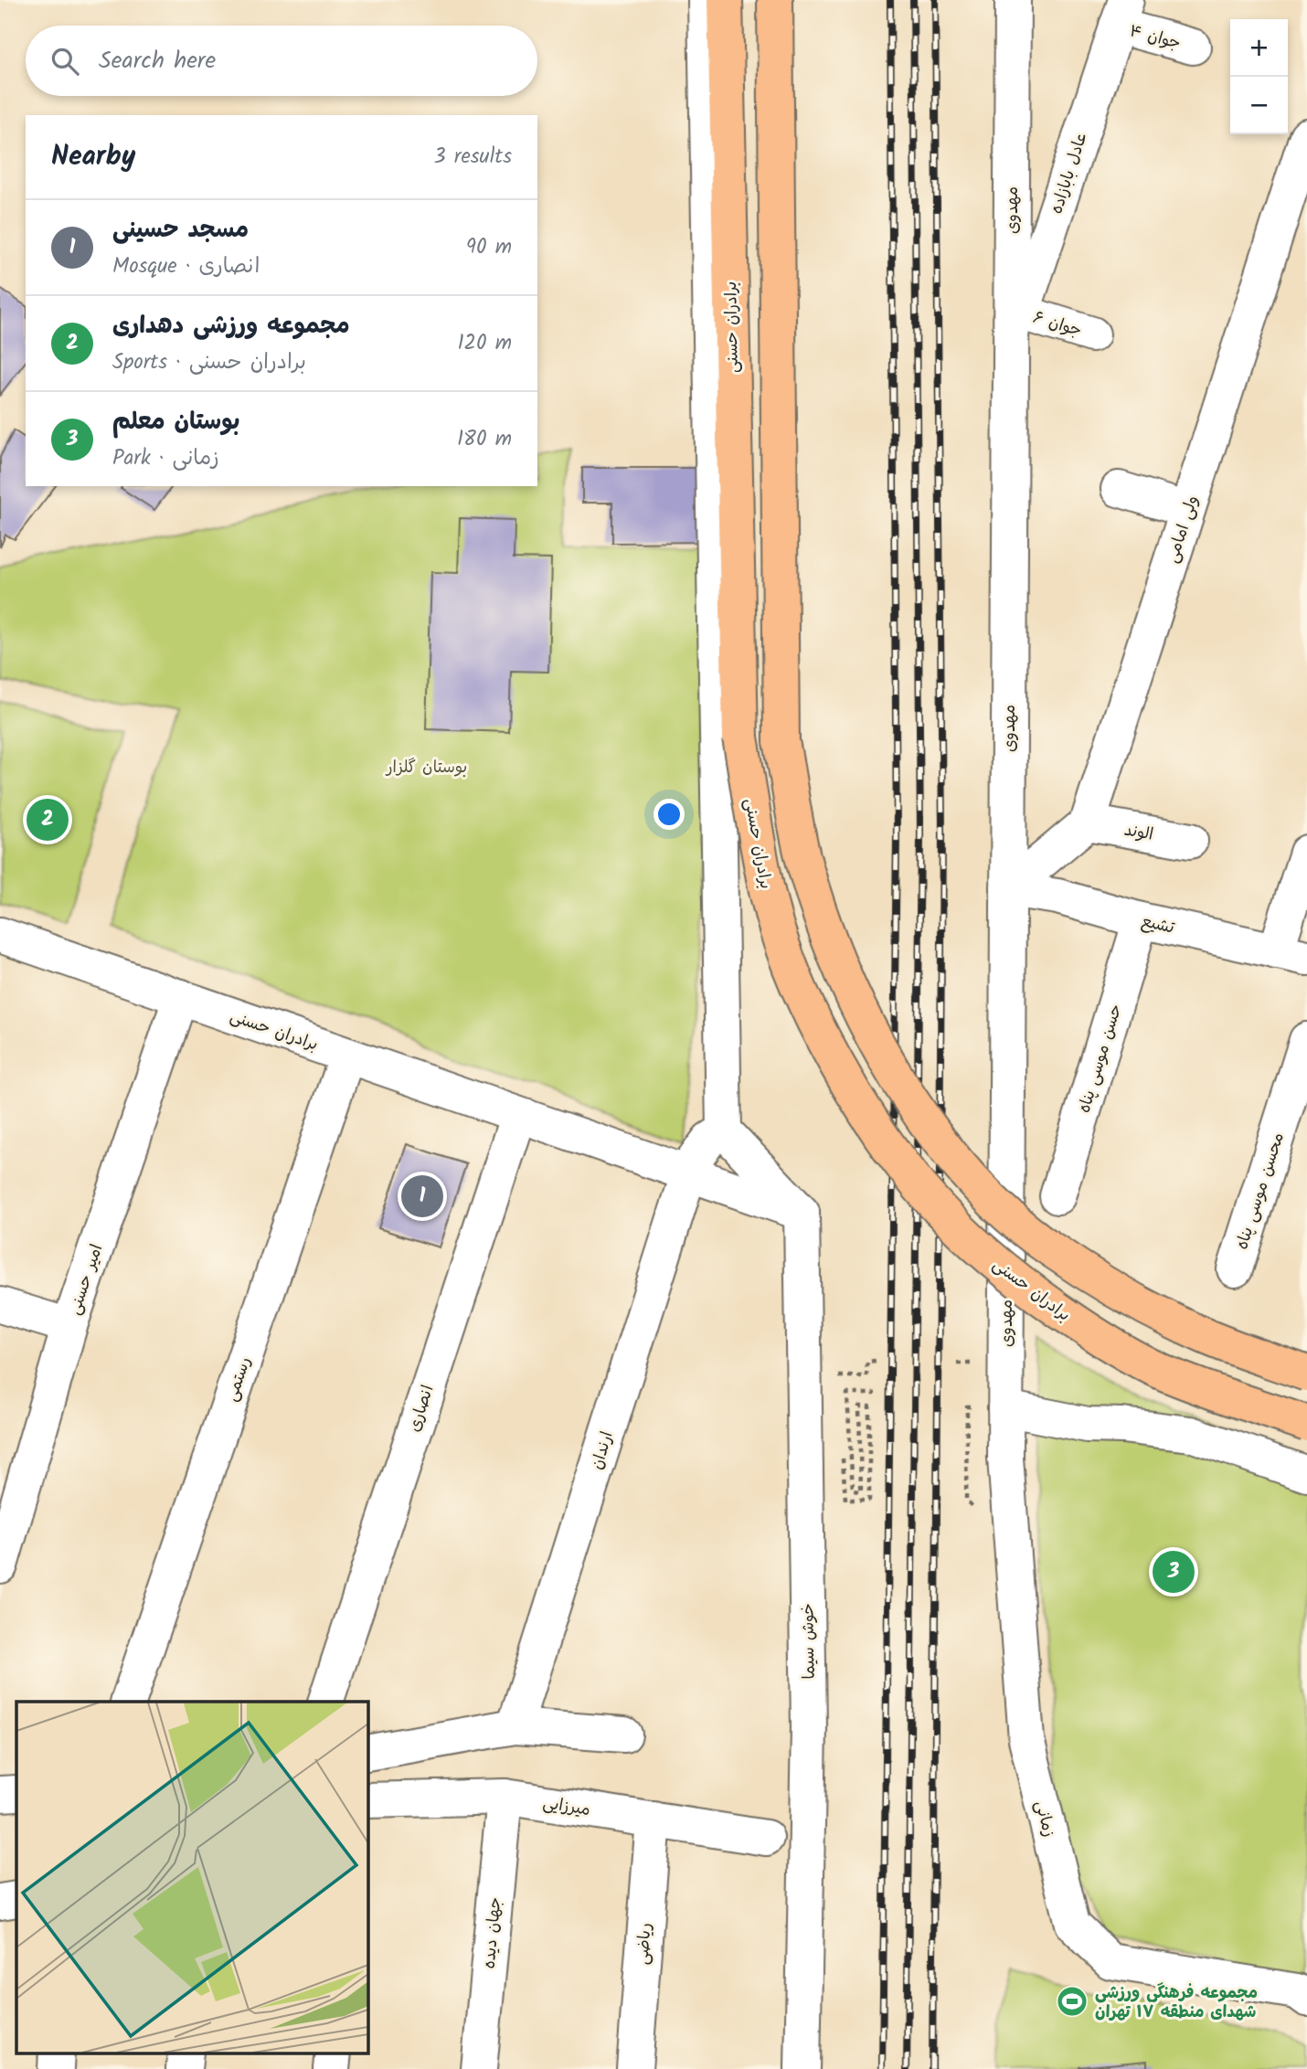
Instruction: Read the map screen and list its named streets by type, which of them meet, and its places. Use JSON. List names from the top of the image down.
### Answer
{
  "streets": {
    "main road": ["برادران حسنی"],
    "street": [
      "جوان ۴",
      "عادل بابازاده",
      "مهدوی",
      "جوان ۶",
      "ولی امامی",
      "الوند",
      "تشیع",
      "حسن موسی پناه",
      "محسن موسی پناه",
      "امیر حسنی",
      "رستمی",
      "انصاری",
      "ارندان",
      "خوش سیما",
      "میرزایی",
      "زمانی",
      "جهان دیده",
      "ریاضی"
    ]
  },
  "crossings": [
    ["جوان ۴", "عادل بابازاده"],
    ["عادل بابازاده", "مهدوی"],
    ["عادل بابازاده", "جوان ۶"],
    ["مهدوی", "تشیع"],
    ["مهدوی", "زمانی"],
    ["برادران حسنی", "امیر حسنی"],
    ["برادران حسنی", "رستمی"],
    ["برادران حسنی", "انصاری"],
    ["برادران حسنی", "ارندان"],
    ["برادران حسنی", "خوش سیما"],
    ["ولی امامی", "الوند"],
    ["تشیع", "حسن موسی پناه"],
    ["میرزایی", "جهان دیده"],
    ["میرزایی", "ریاضی"]
  ],
  "parks": ["بوستان گلزار"],
  "places": {
    "sports": ["مجموعه فرهنگی ورزشی شهدای منطقه ۱۷ تهران"]
  },
  "page": {
    "map_buttons": ["+", "−"],
    "search": "Search here",
    "heading": ["Nearby", "3 results"],
    "list": [
      {
        "mark": "1",
        "name": "مسجد حسینی",
        "note": "Mosque · انصاری",
        "value": "90 m"
      },
      {
        "mark": "2",
        "name": "مجموعه ورزشی دهداری",
        "note": "Sports · برادران حسنی",
        "value": "120 m"
      },
      {
        "mark": "3",
        "name": "بوستان معلم",
        "note": "Park · زمانی",
        "value": "180 m"
      }
    ],
    "pins": ["2", "1", "3"]
  }
}
